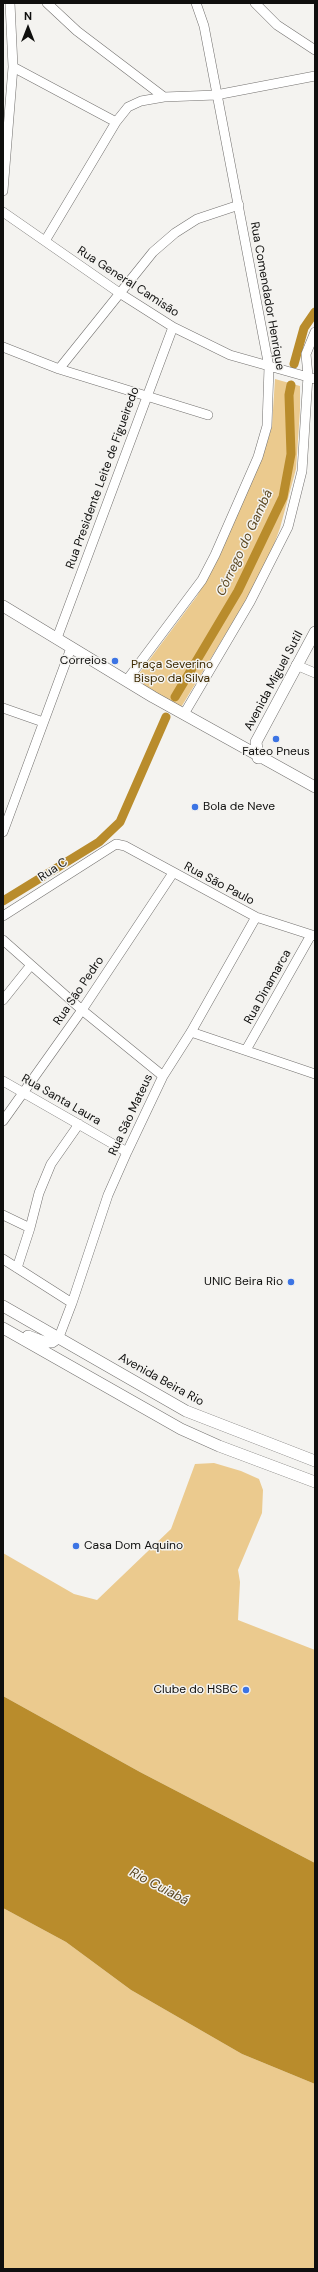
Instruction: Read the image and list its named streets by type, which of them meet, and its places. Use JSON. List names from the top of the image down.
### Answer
{
  "streets": {
    "main road": ["Avenida Miguel Sutil", "Avenida Beira Rio"],
    "street": [
      "Rua General Camisão",
      "Rua Comendador Henrique",
      "Rua Presidente Leite de Figueiredo",
      "Rua C",
      "Rua São Paulo",
      "Rua Dinamarca",
      "Rua São Pedro",
      "Rua Santa Laura",
      "Rua São Mateus"
    ]
  },
  "crossings": [
    ["Rua General Camisão", "Rua Comendador Henrique"],
    ["Rua General Camisão", "Rua Presidente Leite de Figueiredo"],
    ["Rua C", "Rua São Paulo"],
    ["Rua São Paulo", "Rua Dinamarca"],
    ["Rua São Paulo", "Rua São Pedro"],
    ["Rua São Paulo", "Rua São Mateus"],
    ["Rua São Pedro", "Rua Santa Laura"],
    ["Rua Santa Laura", "Rua São Mateus"],
    ["Rua São Mateus", "Avenida Beira Rio"]
  ],
  "water": ["Córrego do Gambá", "Rio Cuiabá"],
  "parks": ["Praça Severino Bispo da Silva"],
  "places": [
    "Correios",
    "Fateo Pneus",
    "Bola de Neve",
    "UNIC Beira Rio",
    "Casa Dom Aquino",
    "Clube do HSBC"
  ],
  "north": "top"
}
